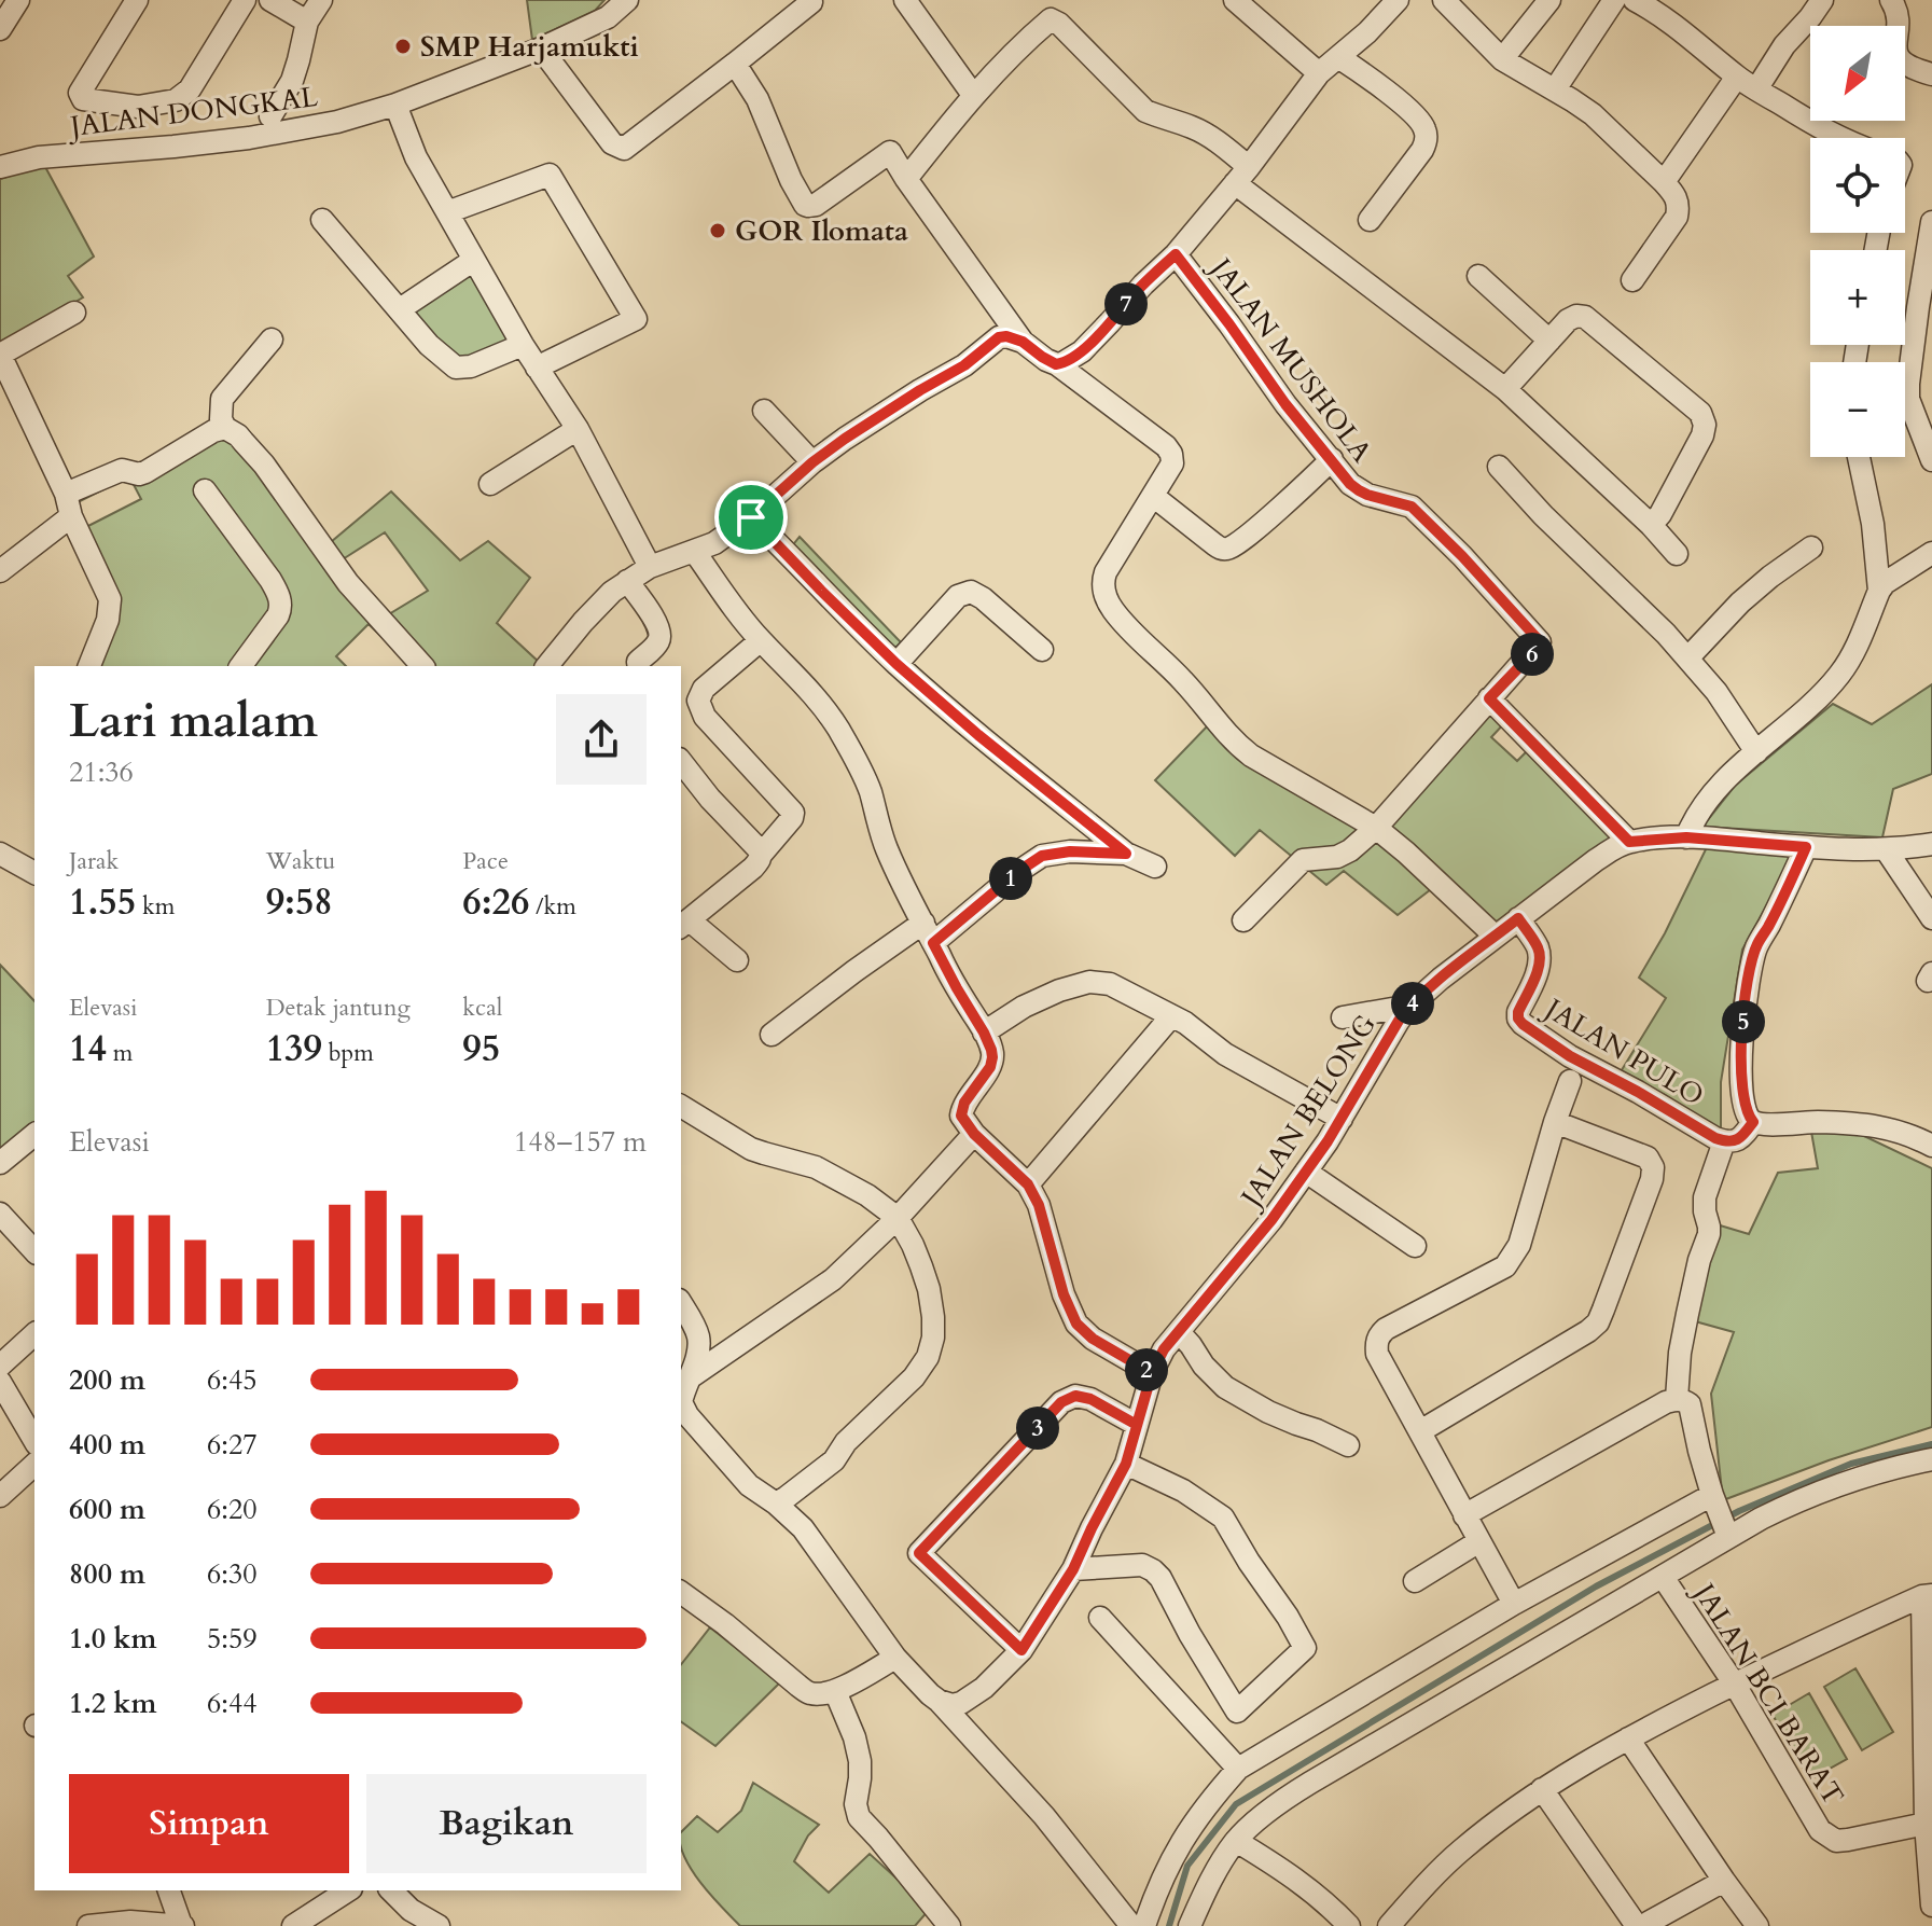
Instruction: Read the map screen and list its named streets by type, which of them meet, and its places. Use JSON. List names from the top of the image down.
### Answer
{
  "streets": {
    "street": [
      "JALAN DONGKAL",
      "JALAN MUSHOLA",
      "JALAN PULO",
      "JALAN BELONG",
      "JALAN BCI BARAT"
    ]
  },
  "crossings": [
    ["JALAN PULO", "JALAN BELONG"]
  ],
  "places": ["SMP Harjamukti", "GOR Ilomata"],
  "north": "bottom left",
  "page": {
    "map_buttons": ["+", "−"],
    "pins": [
      "7",
      "6",
      "1",
      "4",
      "5",
      "2",
      "3"
    ],
    "heading": ["Lari malam", "21:36"],
    "stats": [
      ["Jarak", "1.55 km"],
      ["Waktu", "9:58"],
      ["Pace", "6:26 /km"],
      ["Elevasi", "14 m"],
      ["Detak jantung", "139 bpm"],
      ["kcal", "95"]
    ],
    "chart": ["Elevasi", "148–157 m"],
    "list": [
      {
        "name": "200 m",
        "note": "6:45"
      },
      {
        "name": "400 m",
        "note": "6:27"
      },
      {
        "name": "600 m",
        "note": "6:20"
      },
      {
        "name": "800 m",
        "note": "6:30"
      },
      {
        "name": "1.0 km",
        "note": "5:59"
      },
      {
        "name": "1.2 km",
        "note": "6:44"
      }
    ],
    "buttons": ["Simpan", "Bagikan"]
  }
}
